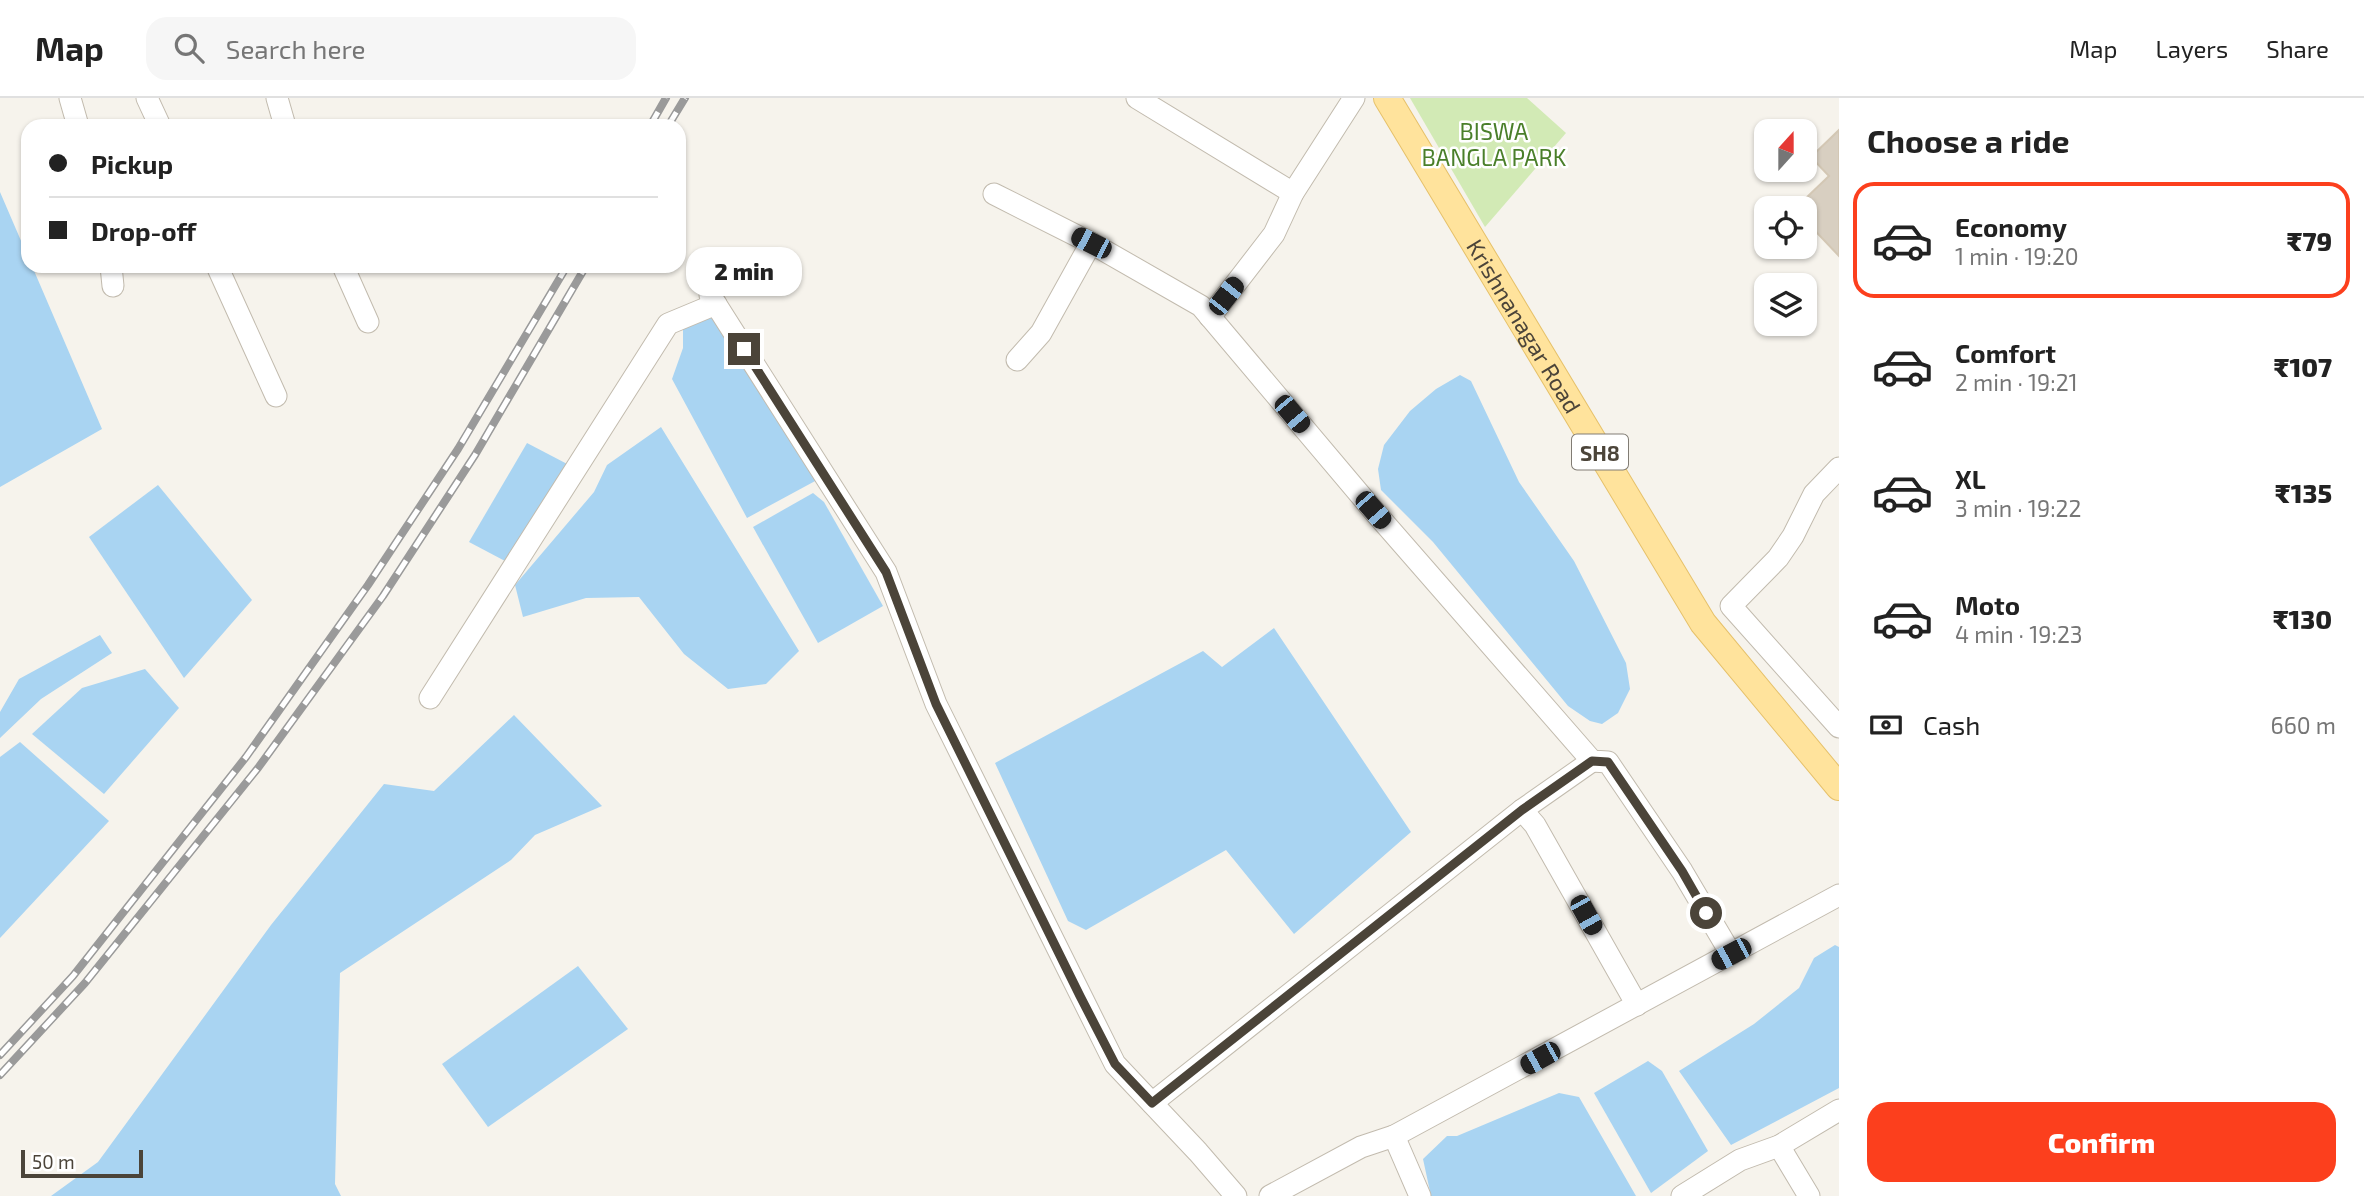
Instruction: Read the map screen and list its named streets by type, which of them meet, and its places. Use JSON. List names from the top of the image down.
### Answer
{
  "streets": {
    "main road": ["Krishnanagar Road", "SH8"]
  },
  "parks": ["BISWA BANGLA PARK"],
  "scale_bar": "50 m",
  "north": "top",
  "page": {
    "header": "Map",
    "search": "Search here",
    "nav": ["Map", "Layers", "Share"],
    "heading": "Choose a ride",
    "banner": ["Pickup", "Drop-off"],
    "list": [
      {
        "name": "Economy",
        "note": "1 min · 19:20",
        "value": "₹79"
      },
      {
        "name": "Comfort",
        "note": "2 min · 19:21",
        "value": "₹107"
      },
      {
        "name": "XL",
        "note": "3 min · 19:22",
        "value": "₹135"
      },
      {
        "name": "Moto",
        "note": "4 min · 19:23",
        "value": "₹130"
      }
    ],
    "bubble": "2 min",
    "pay": ["Cash", "660 m"],
    "buttons": "Confirm",
    "scale": "50 m"
  }
}
